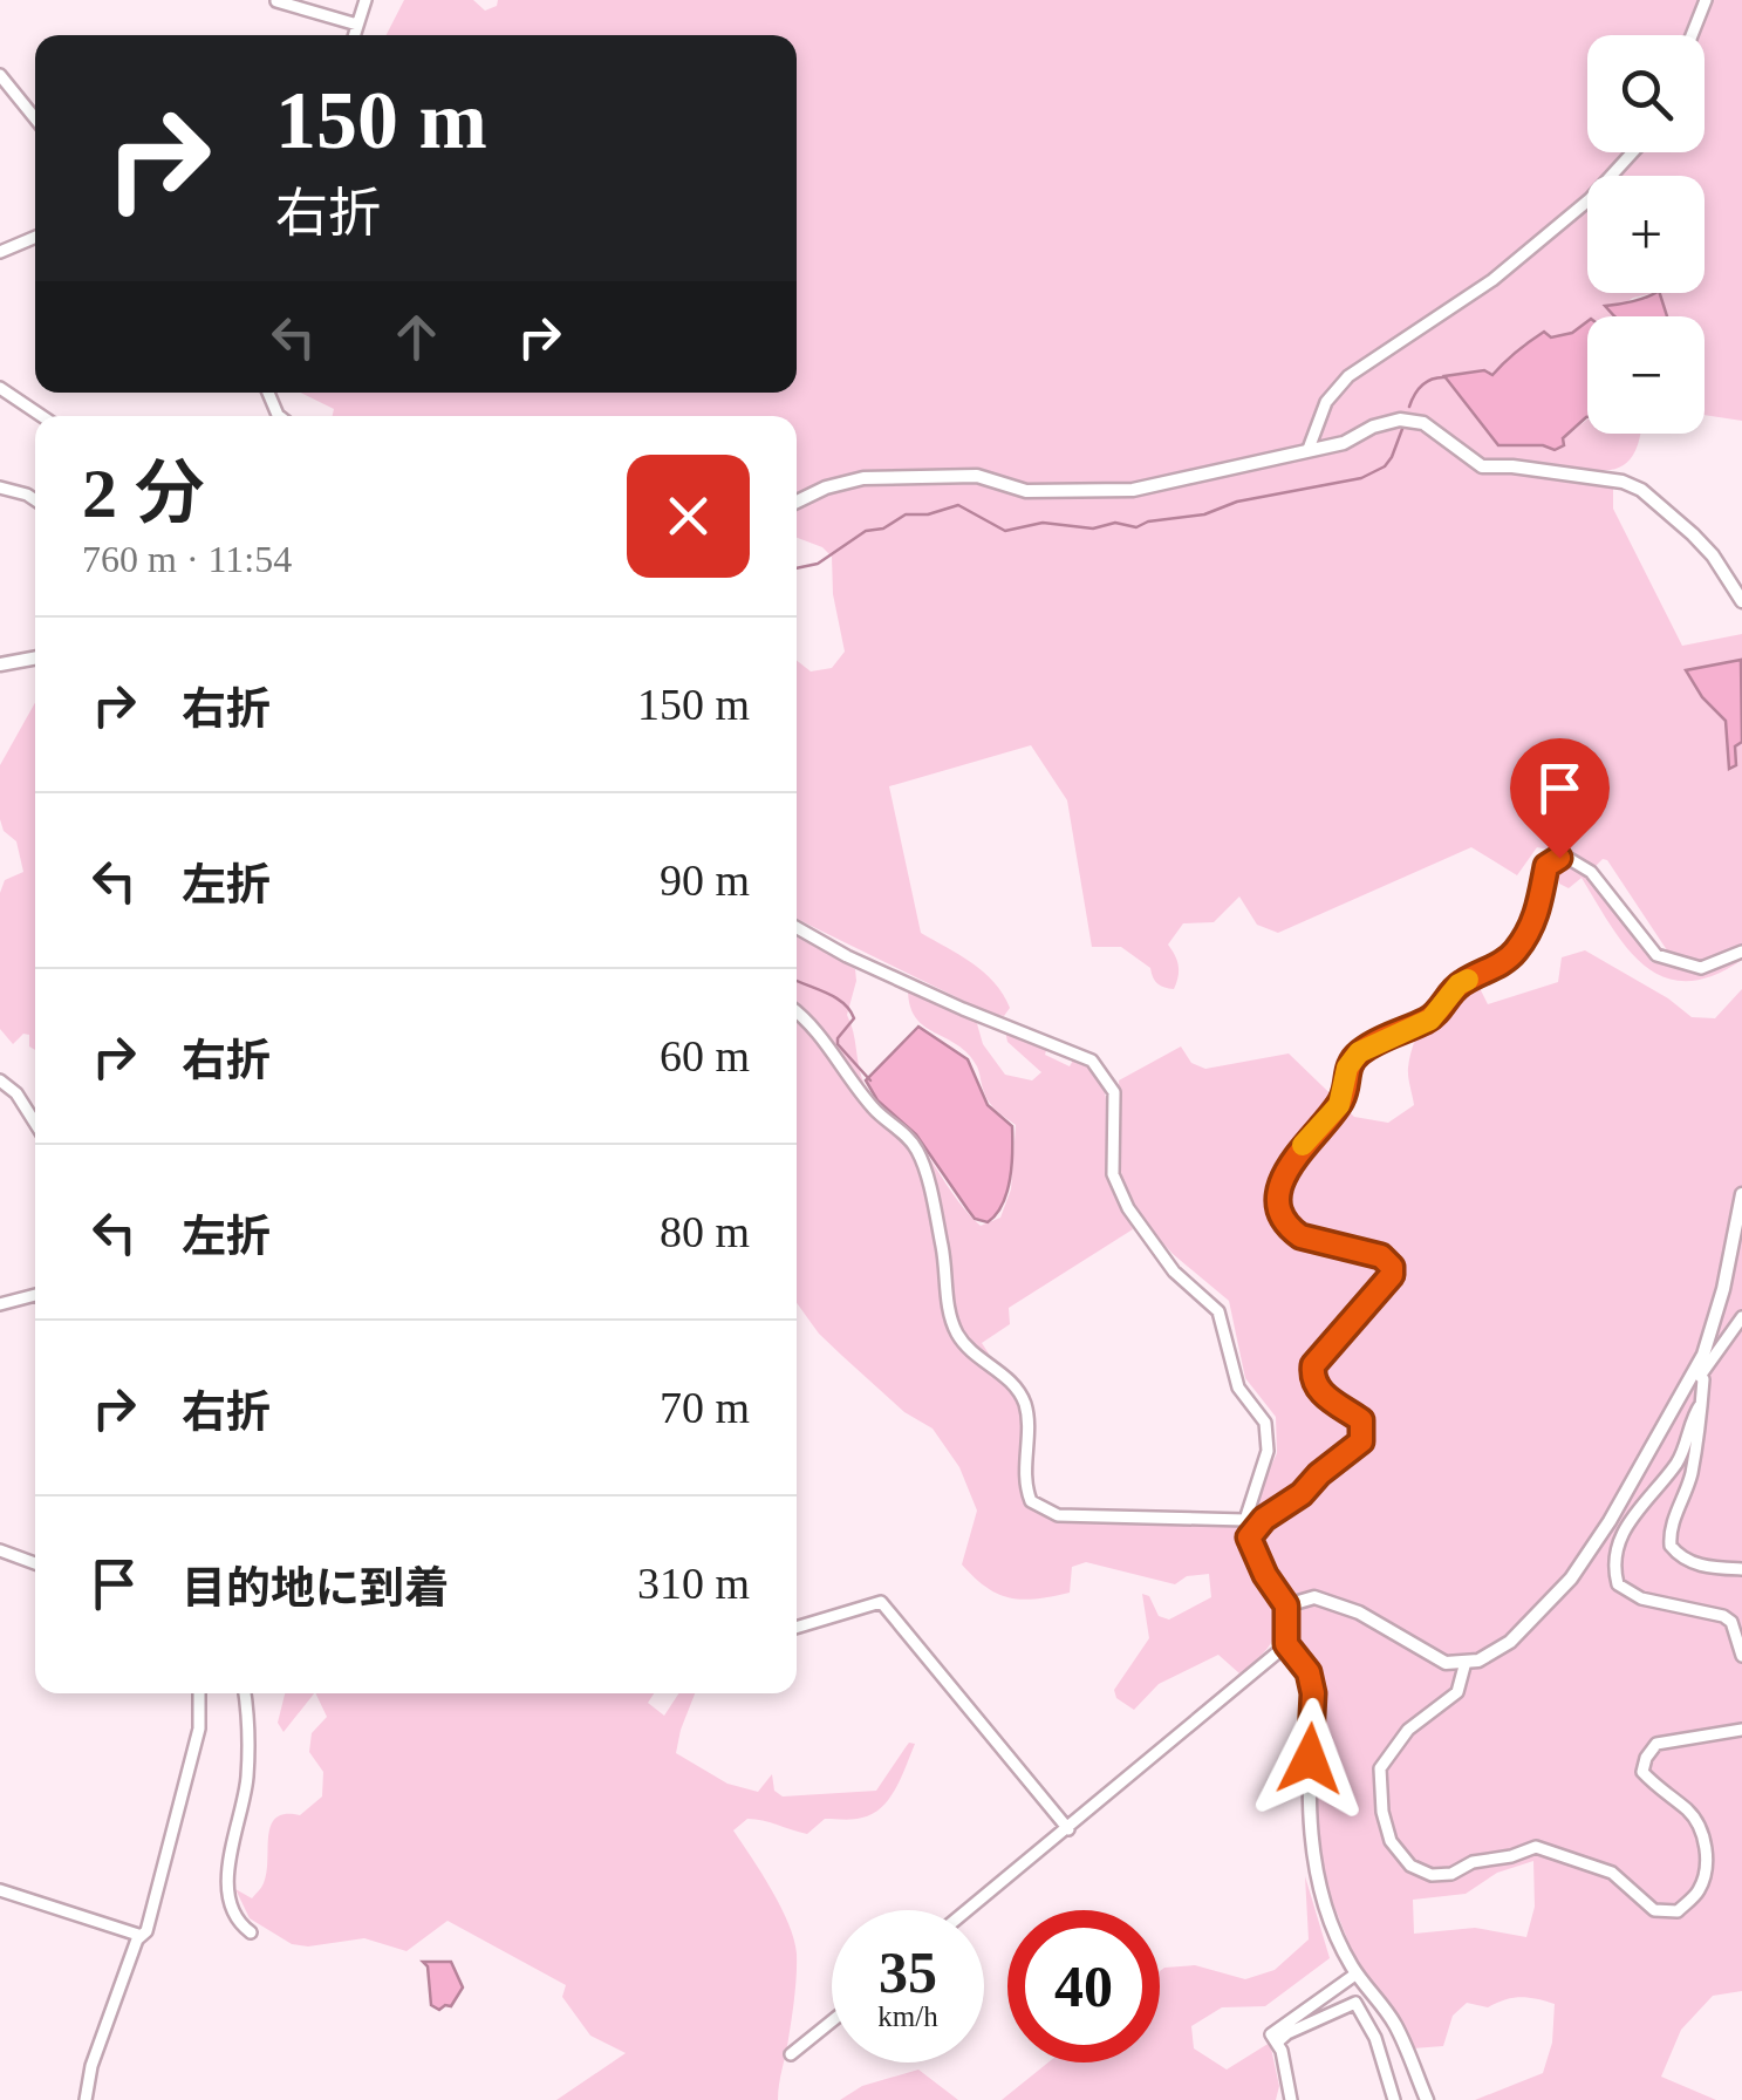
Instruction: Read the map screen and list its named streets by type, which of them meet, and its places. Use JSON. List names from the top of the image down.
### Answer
{
  "page": {
    "map_buttons": ["+", "−"],
    "turn": ["150 m", "右折"],
    "heading": ["2 分", "760 m · 11:54"],
    "list": [
      {
        "name": "右折",
        "value": "150 m"
      },
      {
        "name": "左折",
        "value": "90 m"
      },
      {
        "name": "右折",
        "value": "60 m"
      },
      {
        "name": "左折",
        "value": "80 m"
      },
      {
        "name": "右折",
        "value": "70 m"
      },
      {
        "name": "目的地に到着",
        "value": "310 m"
      }
    ],
    "speed": "35 km/h",
    "limit": "40"
  }
}
